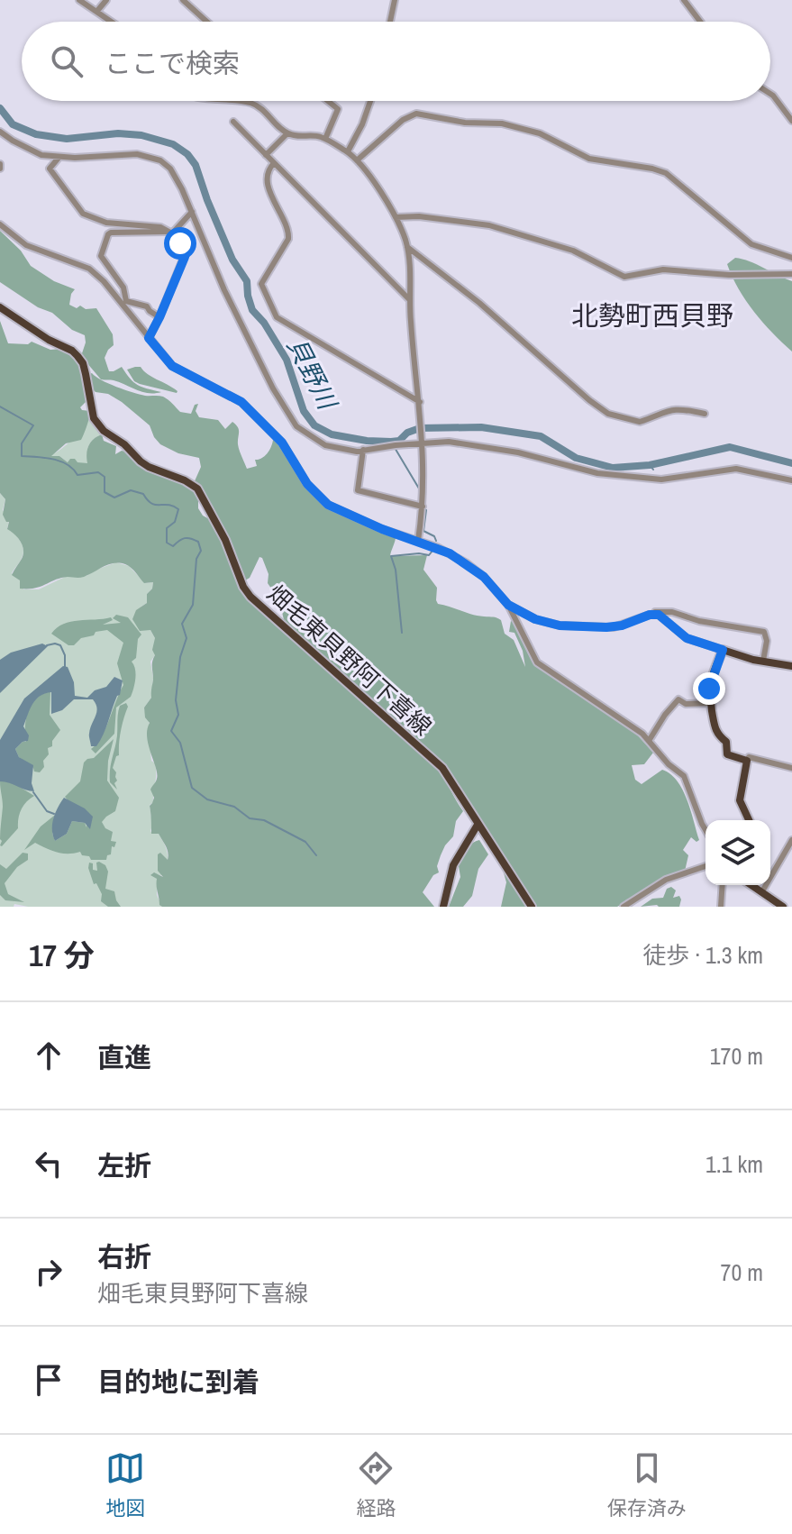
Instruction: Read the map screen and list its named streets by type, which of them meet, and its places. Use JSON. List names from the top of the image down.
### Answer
{
  "streets": {
    "main road": ["畑毛東貝野阿下喜線"]
  },
  "districts": ["北勢町西貝野"],
  "water": ["貝野川"],
  "page": {
    "search": "ここで検索",
    "heading": ["17 分", "徒歩 · 1.3 km"],
    "list": [
      ["直進", "170 m"],
      ["左折", "1.1 km"],
      ["右折", "畑毛東貝野阿下喜線", "70 m"],
      "目的地に到着"
    ],
    "nav": ["地図", "経路", "保存済み"]
  }
}
